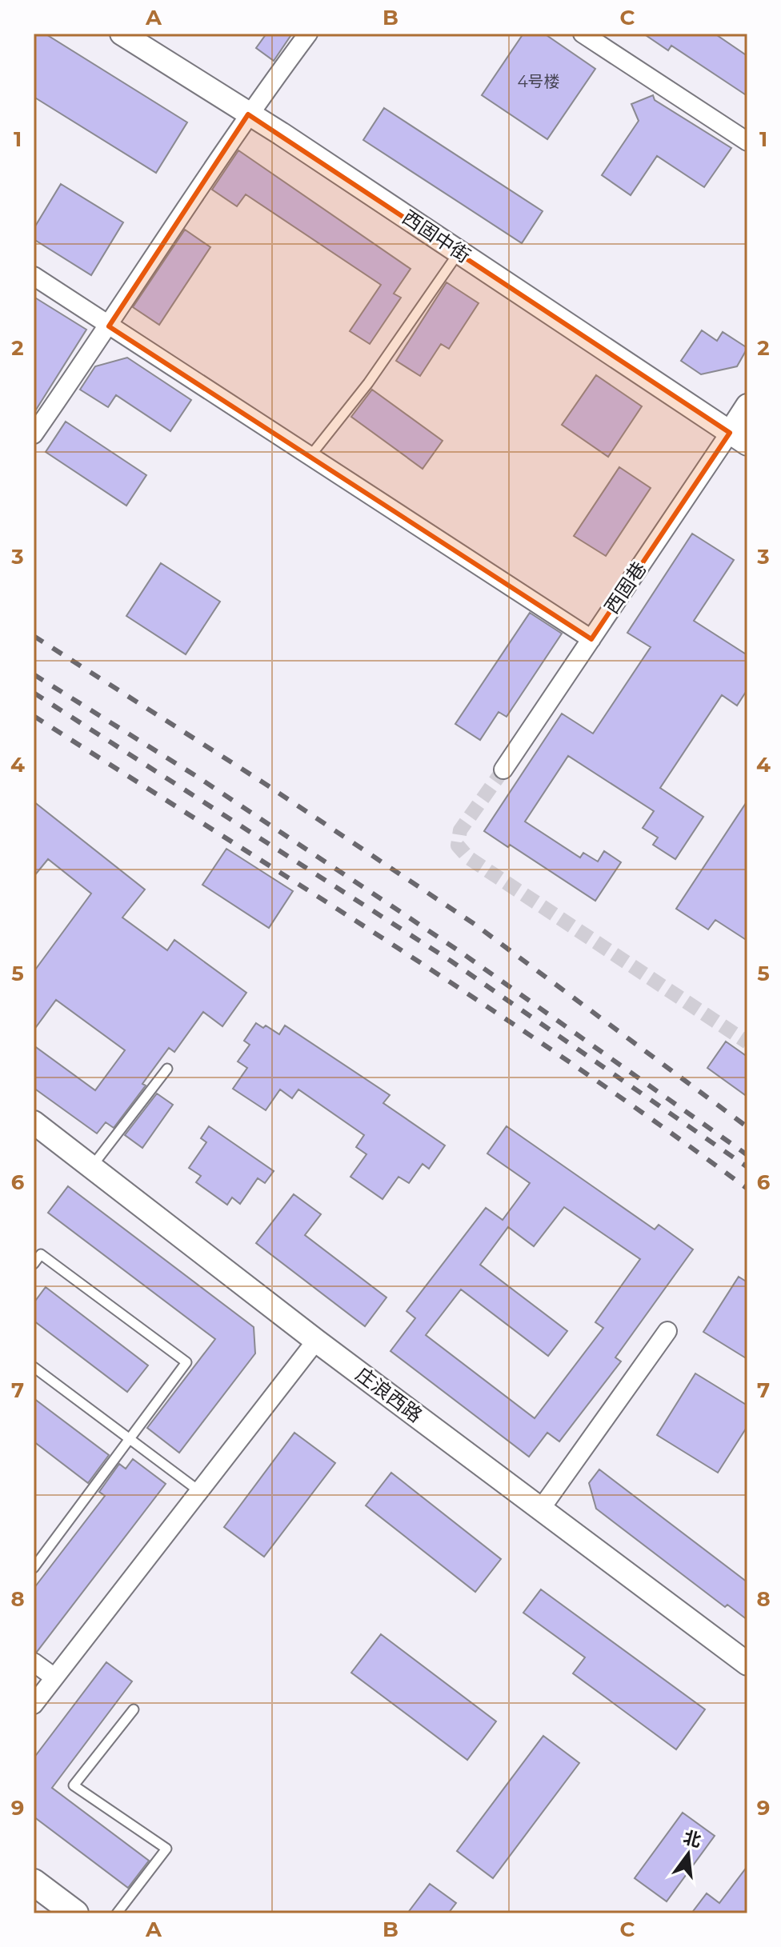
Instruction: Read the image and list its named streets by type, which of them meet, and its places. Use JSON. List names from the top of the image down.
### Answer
{
  "streets": {
    "street": ["西固中街", "西固巷", "庄浪西路"]
  },
  "crossings": [
    ["西固中街", "西固巷"]
  ],
  "house_numbers": ["4号楼"],
  "north": "top",
  "grid": {
    "columns": ["A", "B", "C"],
    "rows": [
      "1",
      "2",
      "3",
      "4",
      "5",
      "6",
      "7",
      "8",
      "9"
    ]
  }
}
